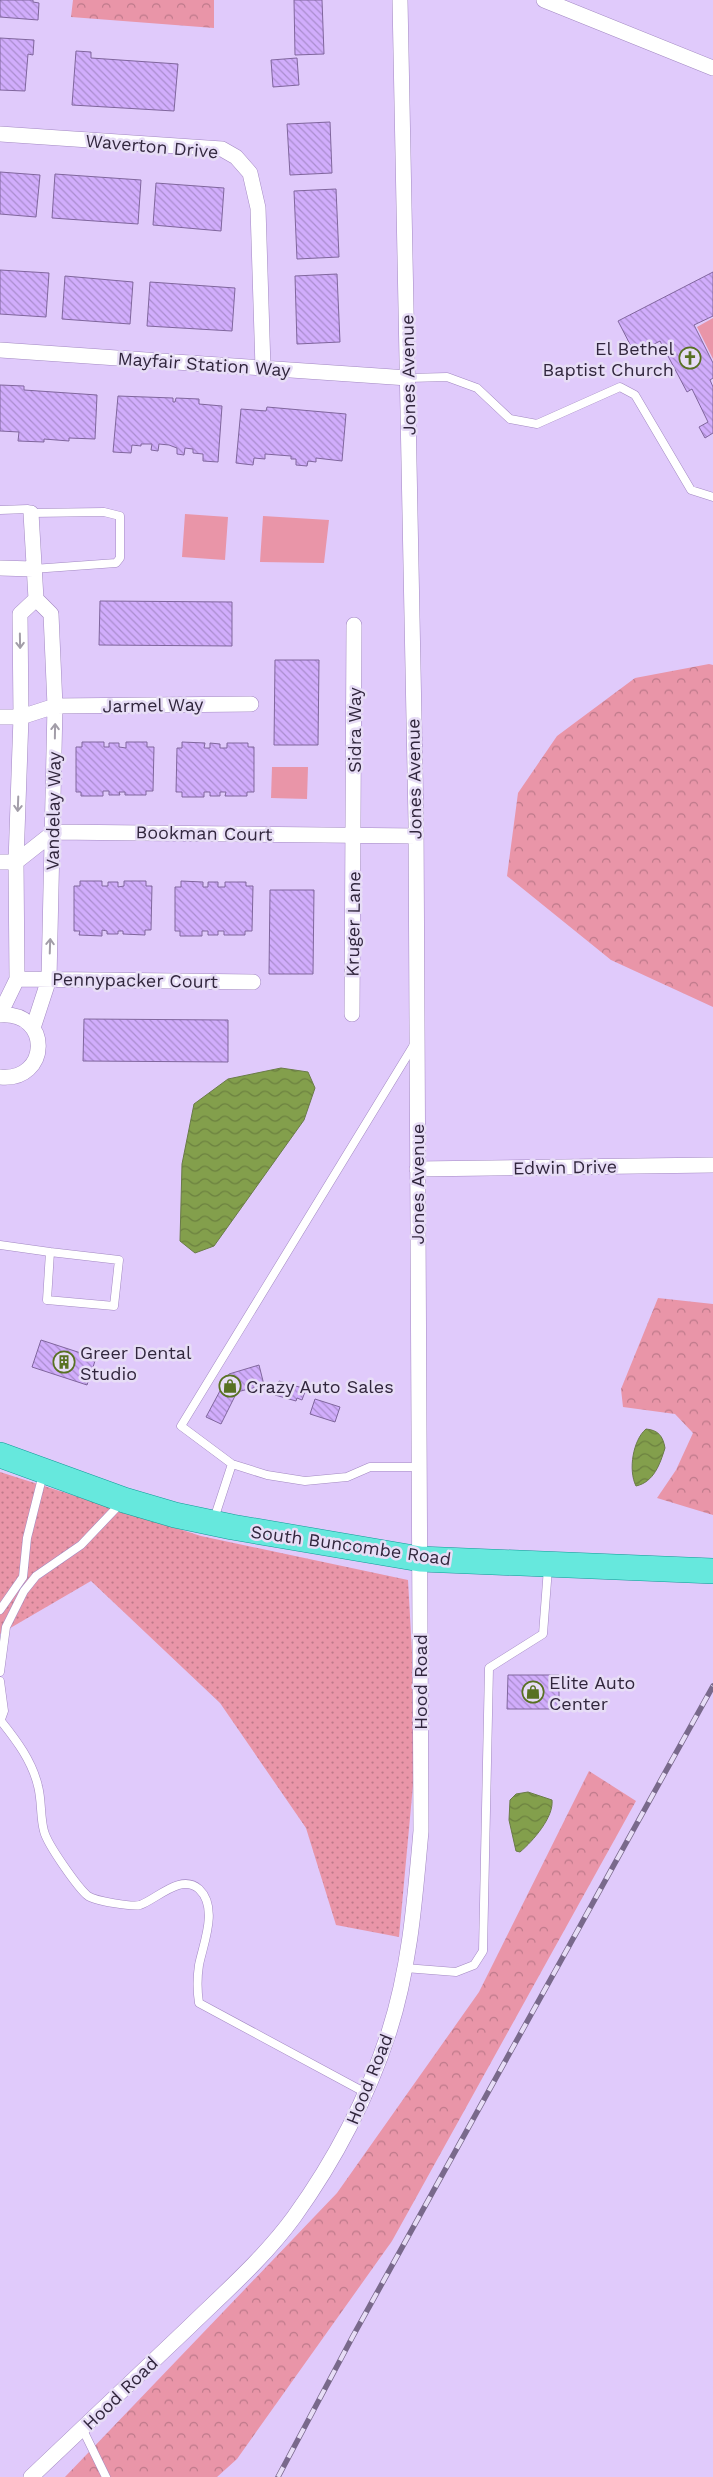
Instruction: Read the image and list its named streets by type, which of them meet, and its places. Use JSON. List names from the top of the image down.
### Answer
{
  "streets": {
    "main road": ["South Buncombe Road"],
    "street": [
      "Waverton Drive",
      "Mayfair Station Way",
      "Jones Avenue",
      "Jarmel Way",
      "Sidra Way",
      "Vandelay Way",
      "Bookman Court",
      "Kruger Lane",
      "Pennypacker Court",
      "Edwin Drive",
      "Hood Road"
    ]
  },
  "crossings": [
    ["Waverton Drive", "Mayfair Station Way"],
    ["Mayfair Station Way", "Jones Avenue"],
    ["Jones Avenue", "Bookman Court"],
    ["Jones Avenue", "Edwin Drive"],
    ["Jones Avenue", "South Buncombe Road"],
    ["Jones Avenue", "Hood Road"],
    ["Jarmel Way", "Vandelay Way"],
    ["Sidra Way", "Bookman Court"],
    ["Sidra Way", "Kruger Lane"],
    ["Vandelay Way", "Bookman Court"],
    ["Vandelay Way", "Pennypacker Court"],
    ["Bookman Court", "Kruger Lane"],
    ["South Buncombe Road", "Hood Road"]
  ],
  "places": {
    "church": ["El Bethel Baptist Church"],
    "building": ["Greer Dental Studio"],
    "shop": ["Crazy Auto Sales", "Elite Auto Center"]
  }
}
